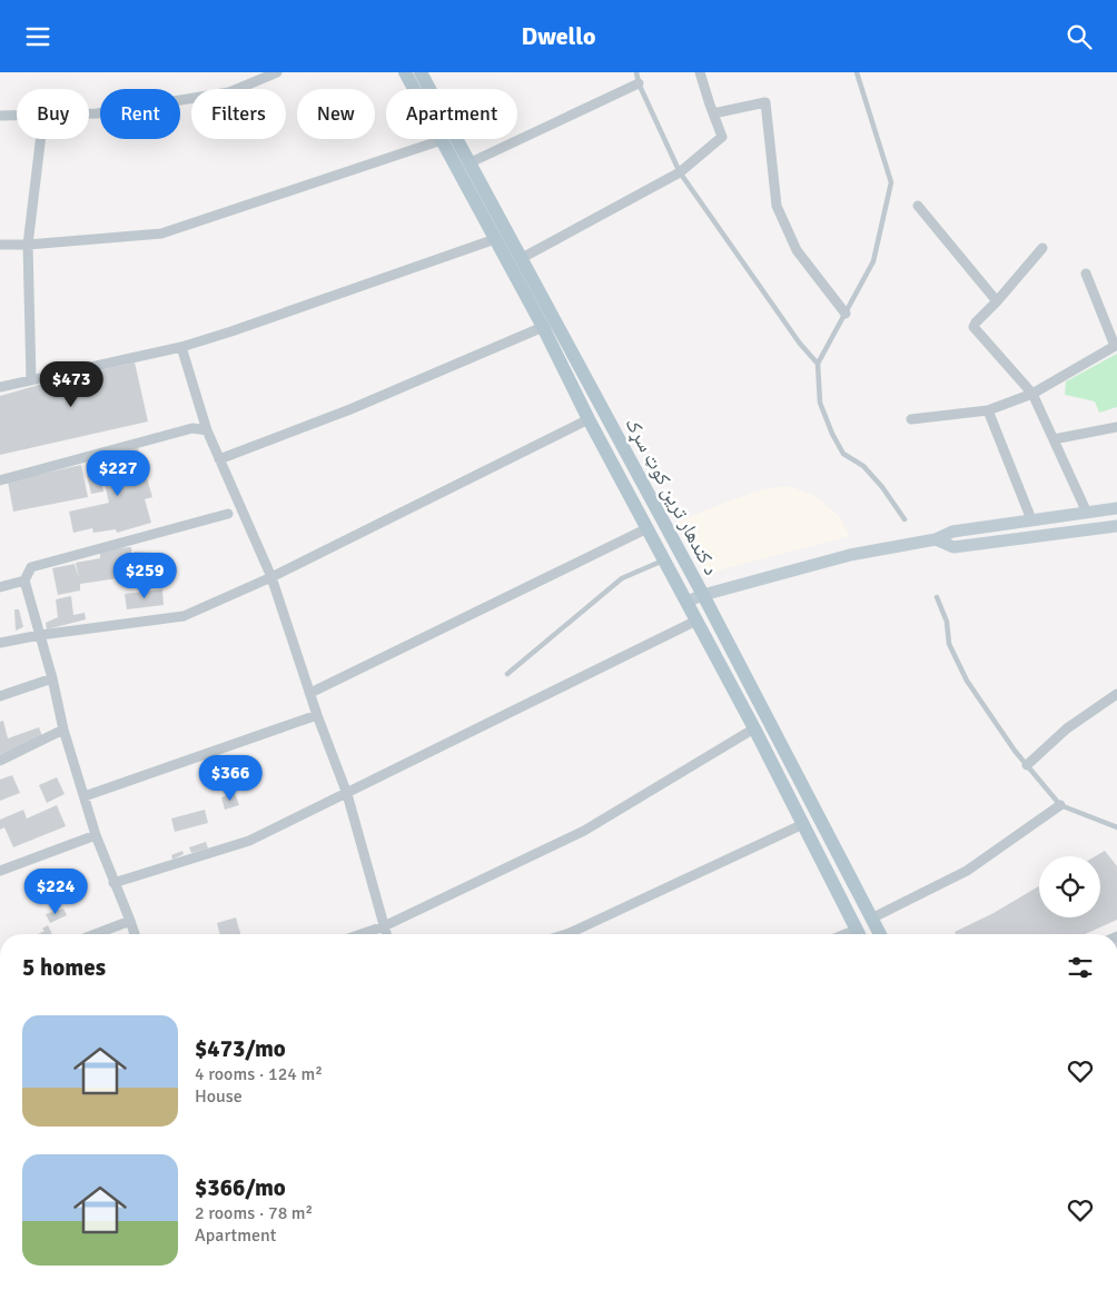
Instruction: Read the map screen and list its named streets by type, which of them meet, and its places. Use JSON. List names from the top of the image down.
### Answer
{
  "streets": {
    "main road": ["د کندهار ترين کوټ سړک"]
  },
  "page": {
    "header": "Dwello",
    "chip": [
      "Buy",
      "Rent",
      "Filters",
      "New",
      "Apartment"
    ],
    "price": [
      "$473",
      "$227",
      "$259",
      "$366",
      "$224"
    ],
    "heading": "5 homes",
    "list": [
      {
        "name": "$473/mo",
        "note": "4 rooms · 124 m² · House"
      },
      {
        "name": "$366/mo",
        "note": "2 rooms · 78 m² · Apartment"
      }
    ]
  }
}
